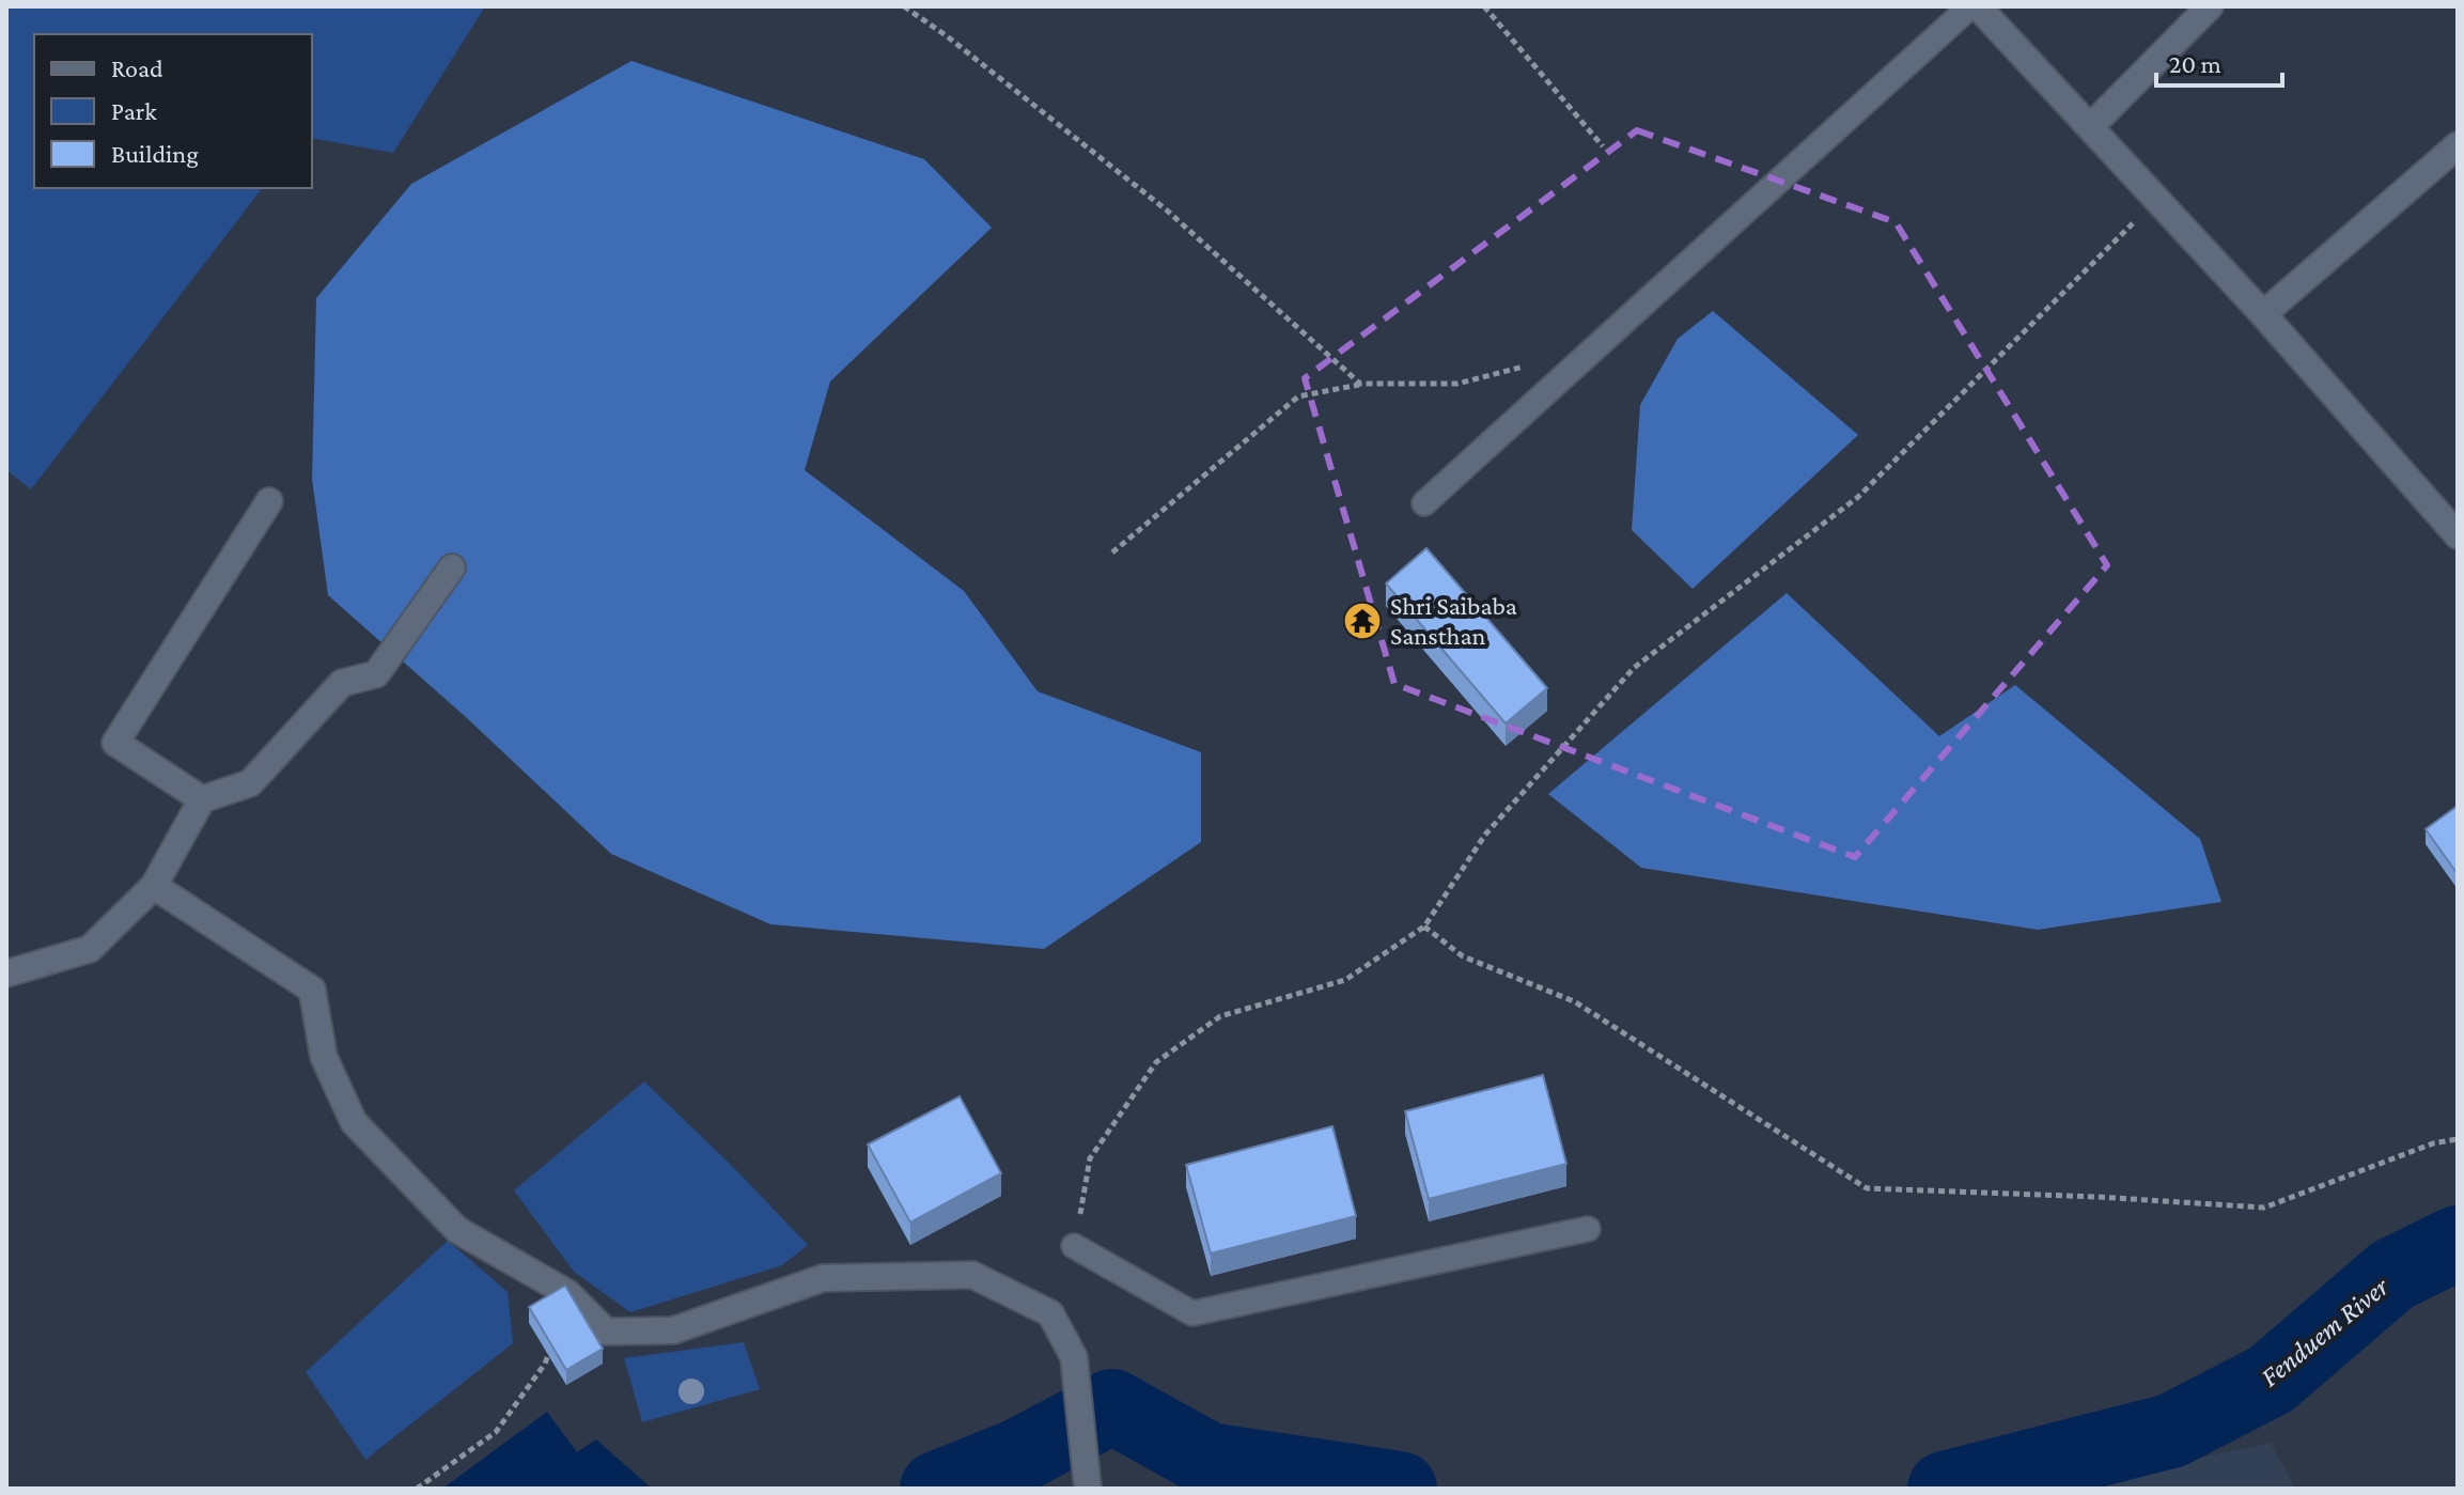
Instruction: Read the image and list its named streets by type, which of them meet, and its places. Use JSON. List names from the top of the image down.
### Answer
{
  "water": ["Fenduem River"],
  "places": {
    "temple": ["Shri Saibaba Sansthan"]
  },
  "legend": ["Road", "Park", "Building"],
  "scale_bar": "20 m"
}
